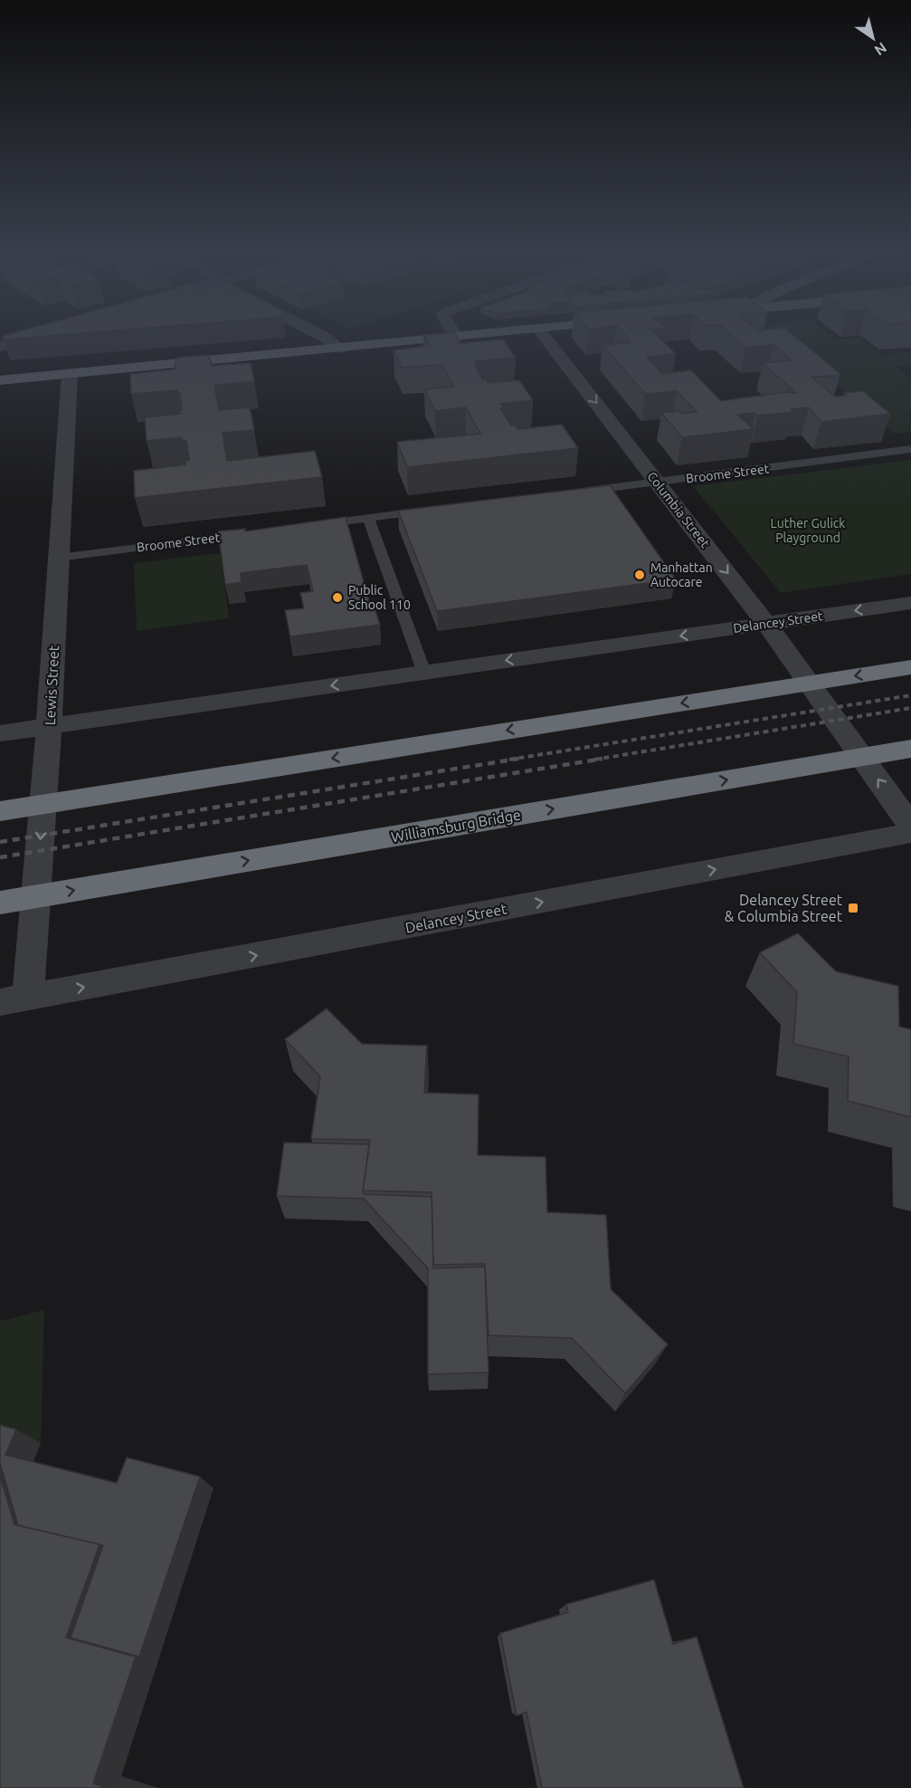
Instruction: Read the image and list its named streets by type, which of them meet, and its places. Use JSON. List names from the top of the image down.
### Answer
{
  "streets": {
    "highway": ["Williamsburg Bridge"],
    "street": ["Columbia Street", "Delancey Street", "Lewis Street"],
    "lane": ["Broome Street"]
  },
  "crossings": [
    ["Broome Street", "Columbia Street"],
    ["Broome Street", "Lewis Street"],
    ["Columbia Street", "Delancey Street"],
    ["Delancey Street", "Lewis Street"]
  ],
  "one_way": ["Lewis Street"],
  "parks": ["Luther Gulick Playground"],
  "places": {
    "other": ["Manhattan Autocare", "Public School 110"],
    "transit": ["Delancey Street & Columbia Street"]
  },
  "north": "bottom right"
}
